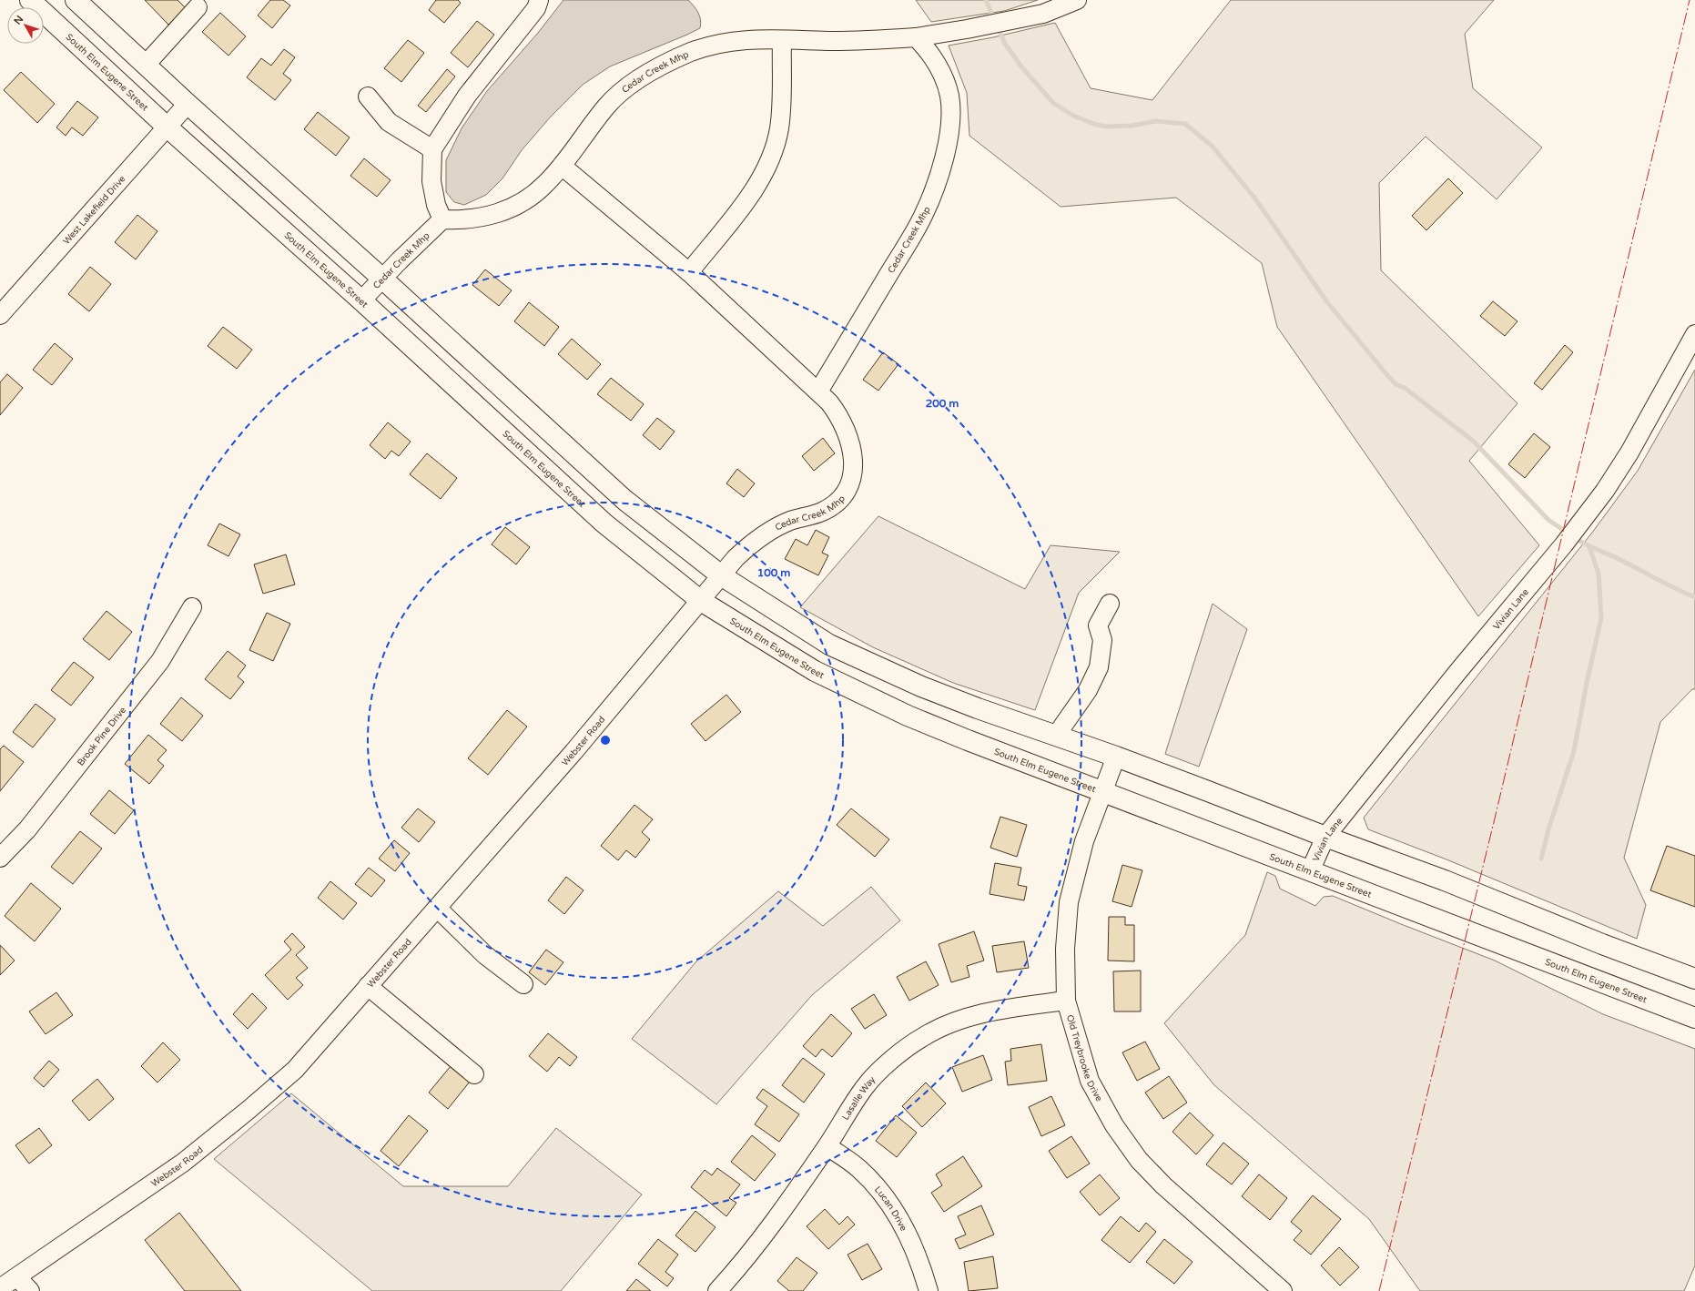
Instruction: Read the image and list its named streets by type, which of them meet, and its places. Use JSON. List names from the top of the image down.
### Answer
{
  "streets": {
    "main road": ["South Elm Eugene Street"],
    "street": [
      "Cedar Creek Mhp",
      "West Lakefield Drive",
      "Vivian Lane",
      "Brook Pine Drive",
      "Webster Road",
      "Old Treybrooke Drive",
      "Lasalle Way",
      "Lucan Drive"
    ]
  },
  "crossings": [
    ["South Elm Eugene Street", "Cedar Creek Mhp"],
    ["South Elm Eugene Street", "West Lakefield Drive"],
    ["South Elm Eugene Street", "Vivian Lane"],
    ["South Elm Eugene Street", "Webster Road"],
    ["South Elm Eugene Street", "Old Treybrooke Drive"],
    ["Cedar Creek Mhp", "Webster Road"],
    ["Old Treybrooke Drive", "Lasalle Way"],
    ["Lasalle Way", "Lucan Drive"]
  ],
  "north": "top left",
  "rings": ["200 m", "100 m"]
}
